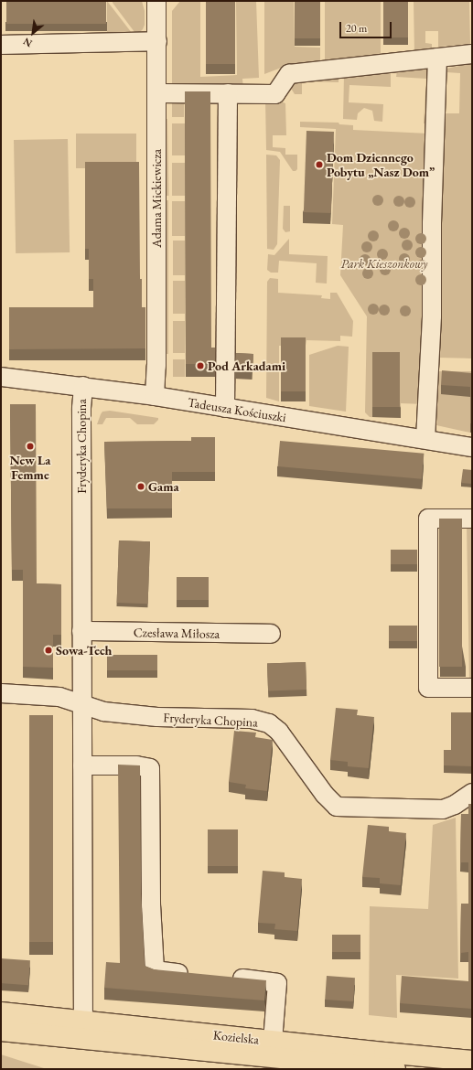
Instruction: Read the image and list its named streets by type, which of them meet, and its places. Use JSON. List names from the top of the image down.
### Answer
{
  "streets": {
    "main road": ["Kozielska"],
    "street": [
      "Adama Mickiewicza",
      "Tadeusza Kościuszki",
      "Fryderyka Chopina",
      "Czesława Miłosza"
    ]
  },
  "crossings": [
    ["Adama Mickiewicza", "Tadeusza Kościuszki"],
    ["Tadeusza Kościuszki", "Fryderyka Chopina"],
    ["Fryderyka Chopina", "Czesława Miłosza"],
    ["Fryderyka Chopina", "Kozielska"]
  ],
  "parks": ["Park Kieszonkowy"],
  "places": [
    "Dom Dziennego Pobytu „Nasz Dom”",
    "Pod Arkadami",
    "New La Femme",
    "Gama",
    "Sowa-Tech"
  ],
  "scale_bar": "20 m",
  "north": "bottom left"
}
